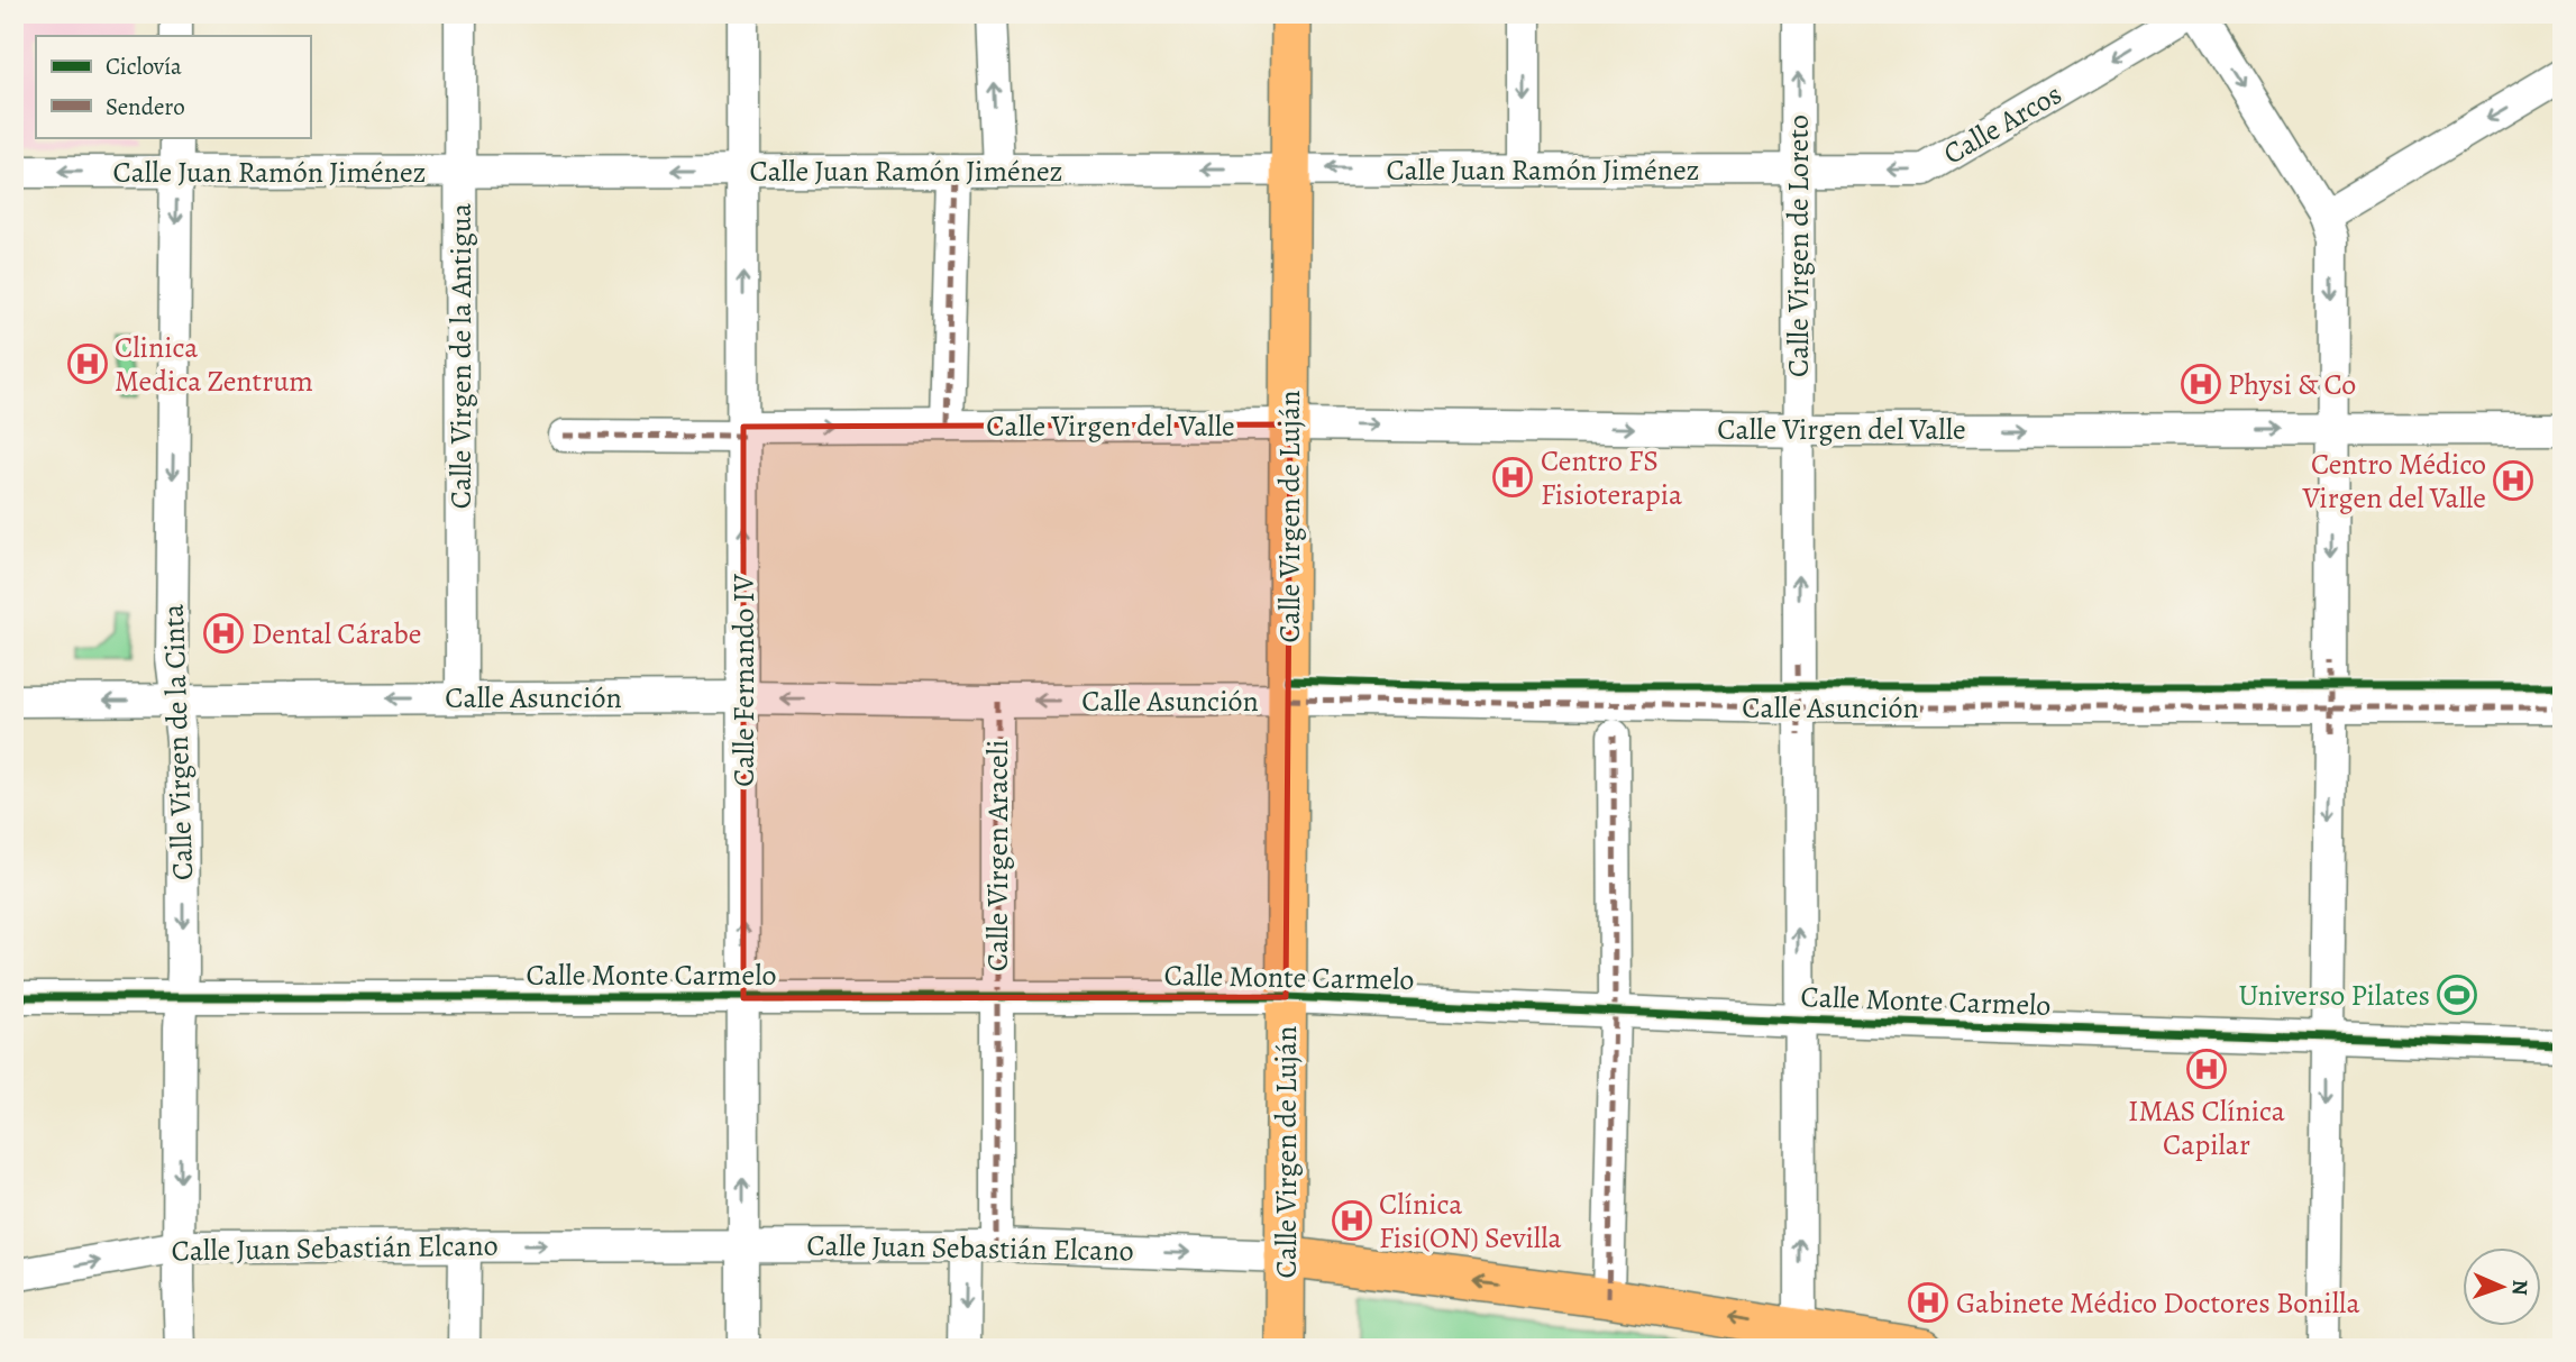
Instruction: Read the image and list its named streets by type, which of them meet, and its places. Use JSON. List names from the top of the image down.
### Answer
{
  "streets": {
    "main road": ["Calle Virgen de Luján", "Calle Juan Sebastián Elcano"],
    "street": [
      "Calle Arcos",
      "Calle Juan Ramón Jiménez",
      "Calle Virgen de Loreto",
      "Calle Virgen de la Antigua",
      "Calle Virgen del Valle",
      "Calle Fernando IV",
      "Calle Asunción",
      "Calle Virgen de la Cinta",
      "Calle Virgen Araceli",
      "Calle Monte Carmelo"
    ]
  },
  "crossings": [
    ["Calle Arcos", "Calle Juan Ramón Jiménez"],
    ["Calle Arcos", "Calle Virgen de Loreto"],
    ["Calle Juan Ramón Jiménez", "Calle Virgen de Loreto"],
    ["Calle Juan Ramón Jiménez", "Calle Virgen de la Antigua"],
    ["Calle Juan Ramón Jiménez", "Calle Virgen de Luján"],
    ["Calle Juan Ramón Jiménez", "Calle Fernando IV"],
    ["Calle Juan Ramón Jiménez", "Calle Virgen de la Cinta"],
    ["Calle Virgen de Loreto", "Calle Virgen del Valle"],
    ["Calle Virgen de Loreto", "Calle Asunción"],
    ["Calle Virgen de Loreto", "Calle Monte Carmelo"],
    ["Calle Virgen de Loreto", "Calle Juan Sebastián Elcano"],
    ["Calle Virgen de la Antigua", "Calle Asunción"],
    ["Calle Virgen del Valle", "Calle Virgen de Luján"],
    ["Calle Virgen del Valle", "Calle Fernando IV"],
    ["Calle Virgen de Luján", "Calle Asunción"],
    ["Calle Virgen de Luján", "Calle Monte Carmelo"],
    ["Calle Virgen de Luján", "Calle Juan Sebastián Elcano"],
    ["Calle Fernando IV", "Calle Asunción"],
    ["Calle Fernando IV", "Calle Monte Carmelo"],
    ["Calle Fernando IV", "Calle Juan Sebastián Elcano"],
    ["Calle Asunción", "Calle Virgen de la Cinta"],
    ["Calle Asunción", "Calle Virgen Araceli"],
    ["Calle Virgen de la Cinta", "Calle Monte Carmelo"],
    ["Calle Virgen de la Cinta", "Calle Juan Sebastián Elcano"],
    ["Calle Virgen Araceli", "Calle Monte Carmelo"],
    ["Calle Virgen Araceli", "Calle Juan Sebastián Elcano"]
  ],
  "one_way": [
    "Calle Arcos",
    "Calle Juan Ramón Jiménez",
    "Calle Virgen del Valle",
    "Calle Fernando IV",
    "Calle Asunción",
    "Calle Virgen de la Cinta"
  ],
  "places": {
    "hospital": [
      "Clinica Medica Zentrum",
      "Physi & Co",
      "Centro FS Fisioterapia",
      "Centro Médico Virgen del Valle",
      "Dental Cárabe",
      "IMAS Clínica Capilar",
      "Clínica Fisi(ON) Sevilla",
      "Gabinete Médico Doctores Bonilla"
    ],
    "sports": ["Universo Pilates"]
  },
  "legend": ["Ciclovía", "Sendero"],
  "north": "right"
}
